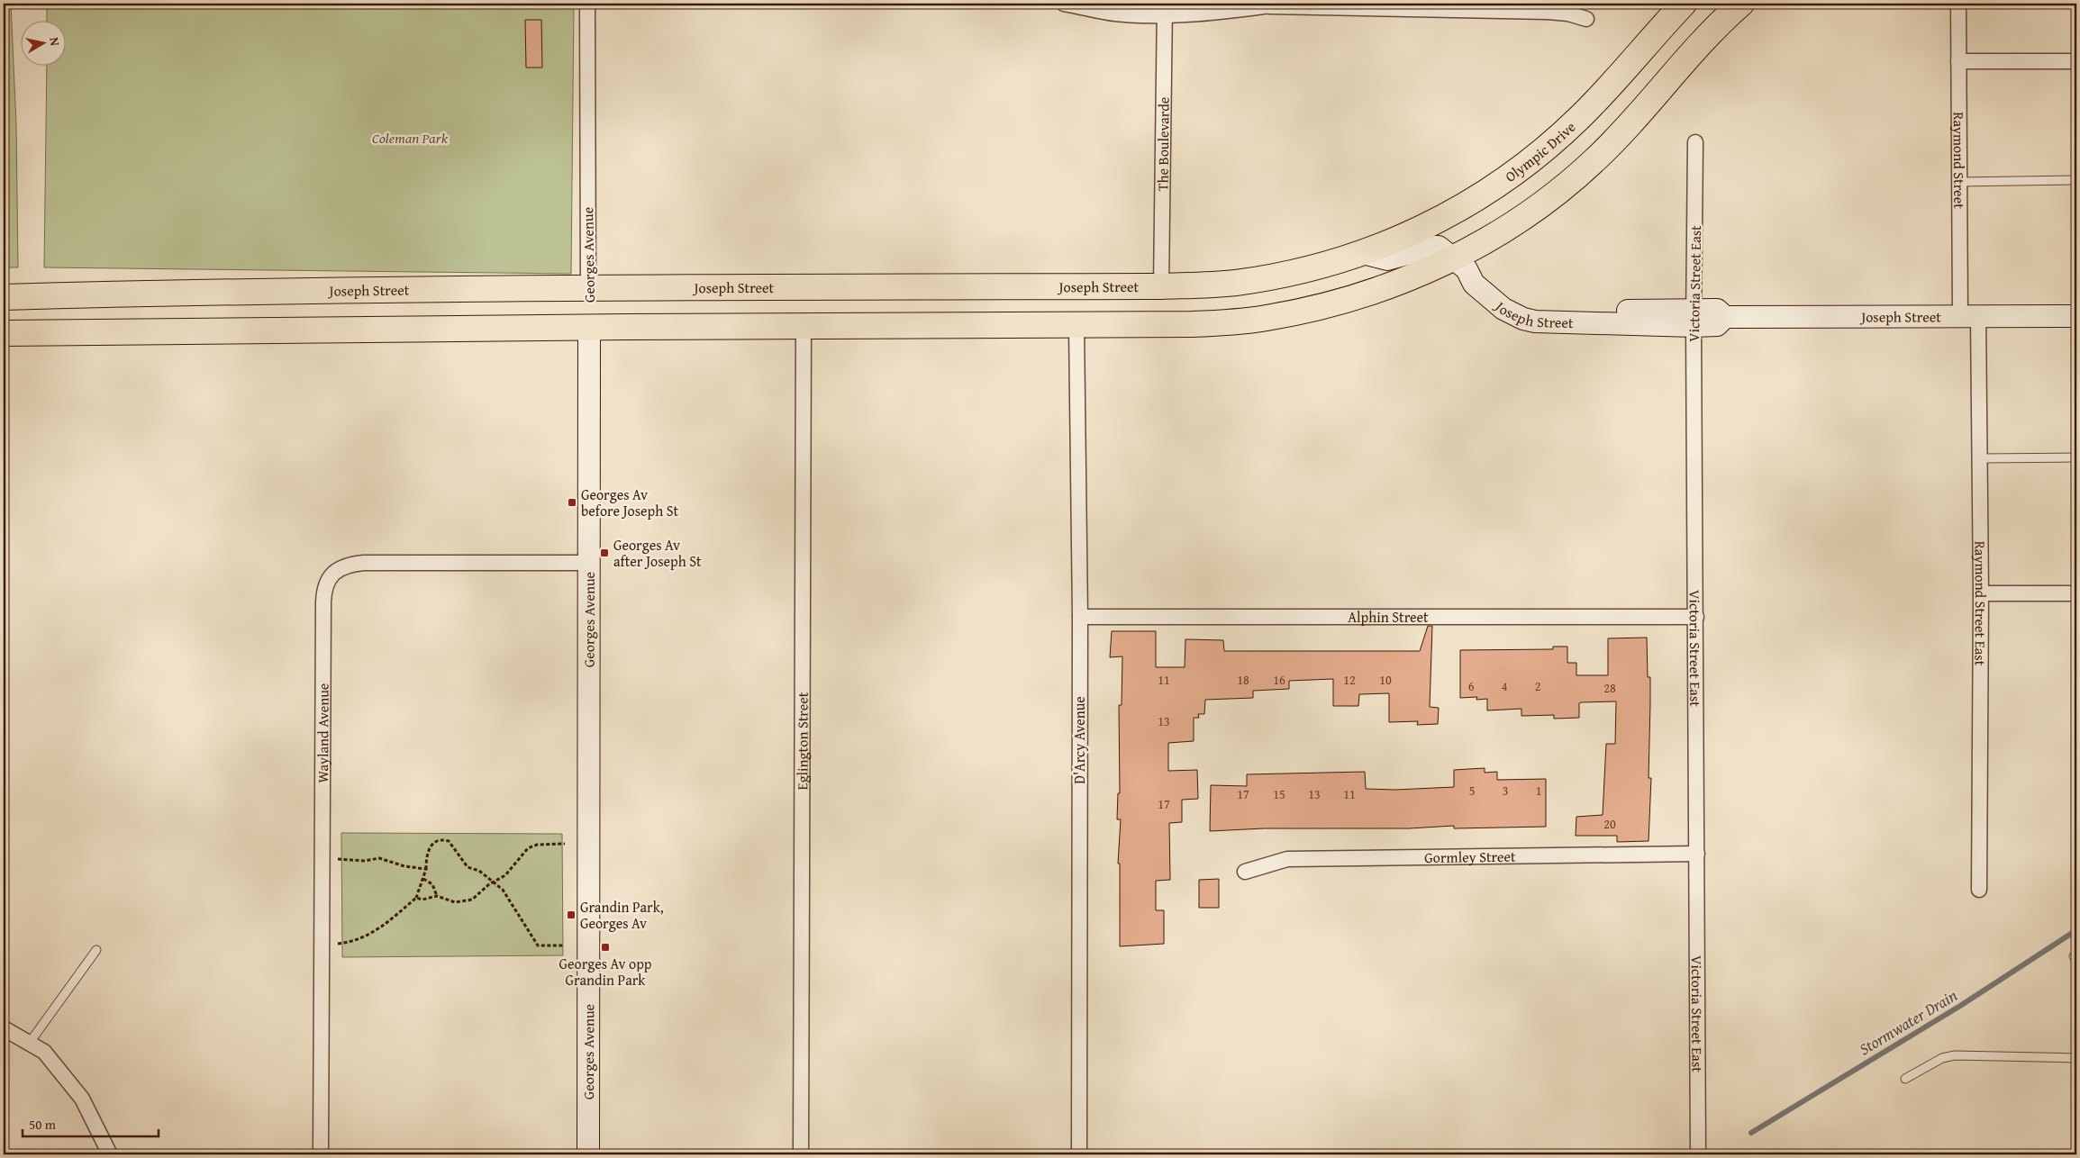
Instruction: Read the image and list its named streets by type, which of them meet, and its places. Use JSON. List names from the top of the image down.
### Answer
{
  "streets": {
    "highway": ["Olympic Drive", "Georges Avenue", "Joseph Street"],
    "street": [
      "The Boulevarde",
      "Raymond Street",
      "Victoria Street East",
      "Raymond Street East",
      "Alphin Street",
      "Wayland Avenue",
      "D'Arcy Avenue",
      "Eglington Street",
      "Gormley Street"
    ]
  },
  "crossings": [
    ["The Boulevarde", "Joseph Street"],
    ["Olympic Drive", "Joseph Street"],
    ["Raymond Street", "Joseph Street"],
    ["Raymond Street", "Raymond Street East"],
    ["Georges Avenue", "Joseph Street"],
    ["Georges Avenue", "Wayland Avenue"],
    ["Victoria Street East", "Joseph Street"],
    ["Victoria Street East", "Alphin Street"],
    ["Victoria Street East", "Gormley Street"],
    ["Joseph Street", "Raymond Street East"],
    ["Alphin Street", "D'Arcy Avenue"]
  ],
  "water": ["Stormwater Drain"],
  "parks": ["Coleman Park"],
  "places": {
    "transit": [
      "Georges Av before Joseph St",
      "Georges Av after Joseph St",
      "Grandin Park, Georges Av",
      "Georges Av opp Grandin Park"
    ]
  },
  "house_numbers": [
    "11",
    "18",
    "16",
    "12",
    "10",
    "6",
    "4",
    "2",
    "28",
    "13",
    "5",
    "3",
    "1",
    "17",
    "15",
    "13",
    "11",
    "17",
    "20"
  ],
  "scale_bar": "50 m",
  "north": "right"
}
